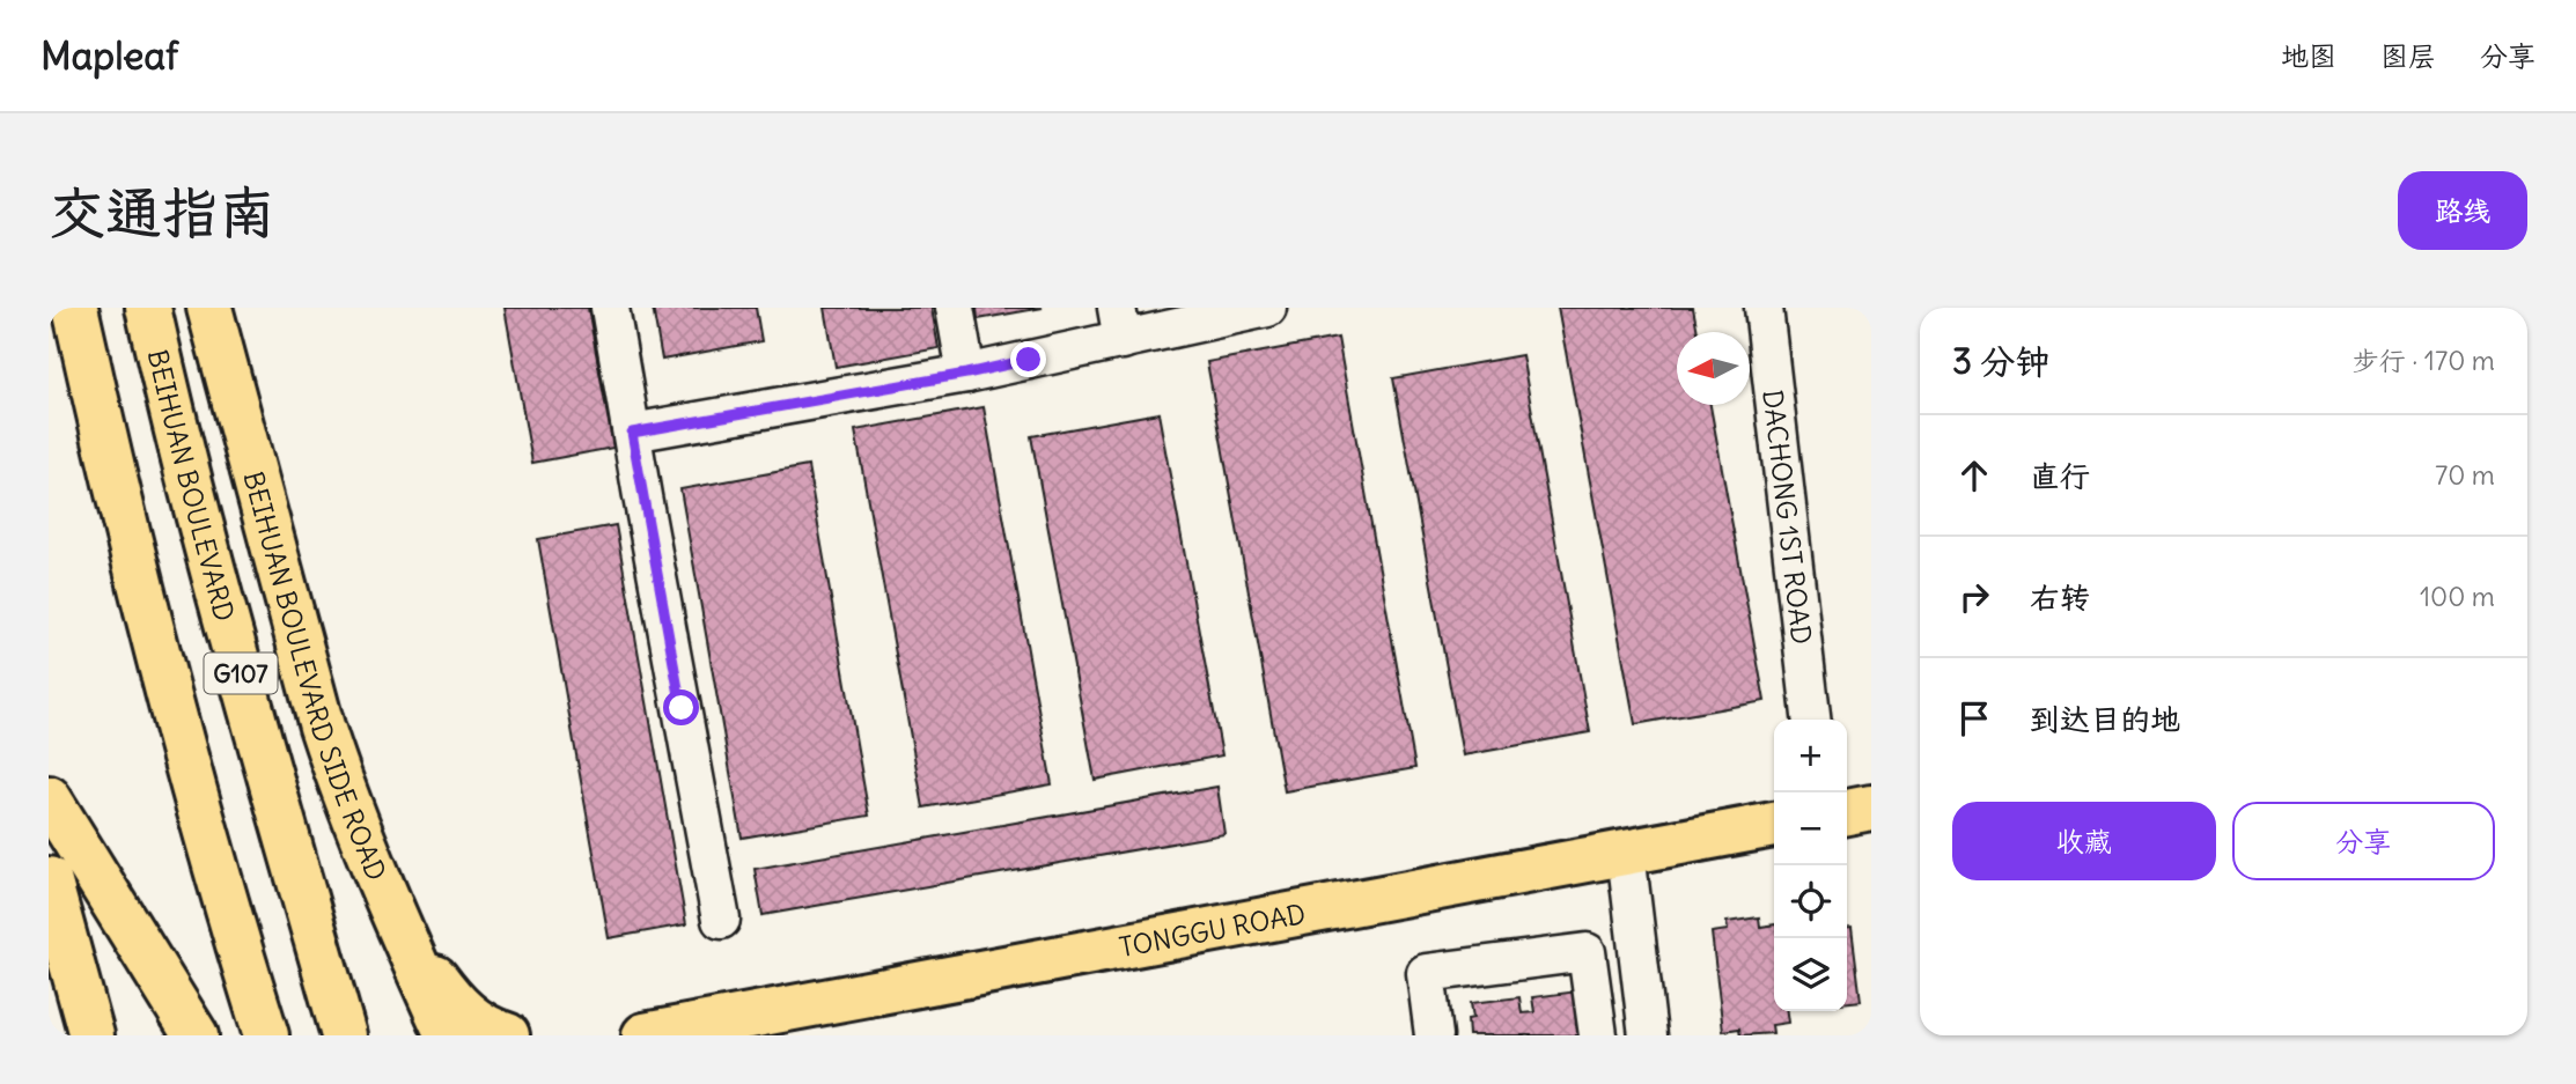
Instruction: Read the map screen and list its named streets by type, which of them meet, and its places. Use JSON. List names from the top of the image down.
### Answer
{
  "streets": {
    "main road": [
      "BEIHUAN BOULEVARD",
      "G107",
      "BEIHUAN BOULEVARD SIDE ROAD",
      "TONGGU ROAD"
    ],
    "street": ["DACHONG 1ST ROAD"]
  },
  "north": "left",
  "page": {
    "header": "Mapleaf",
    "nav": ["地图", "图层", "分享"],
    "buttons": [
      "路线",
      ["收藏", "分享"]
    ],
    "title": "交通指南",
    "heading": ["3 分钟", "步行 · 170 m"],
    "list": [
      ["直行", "70 m"],
      ["右转", "100 m"],
      "到达目的地"
    ],
    "map_buttons": ["+", "−"]
  }
}
